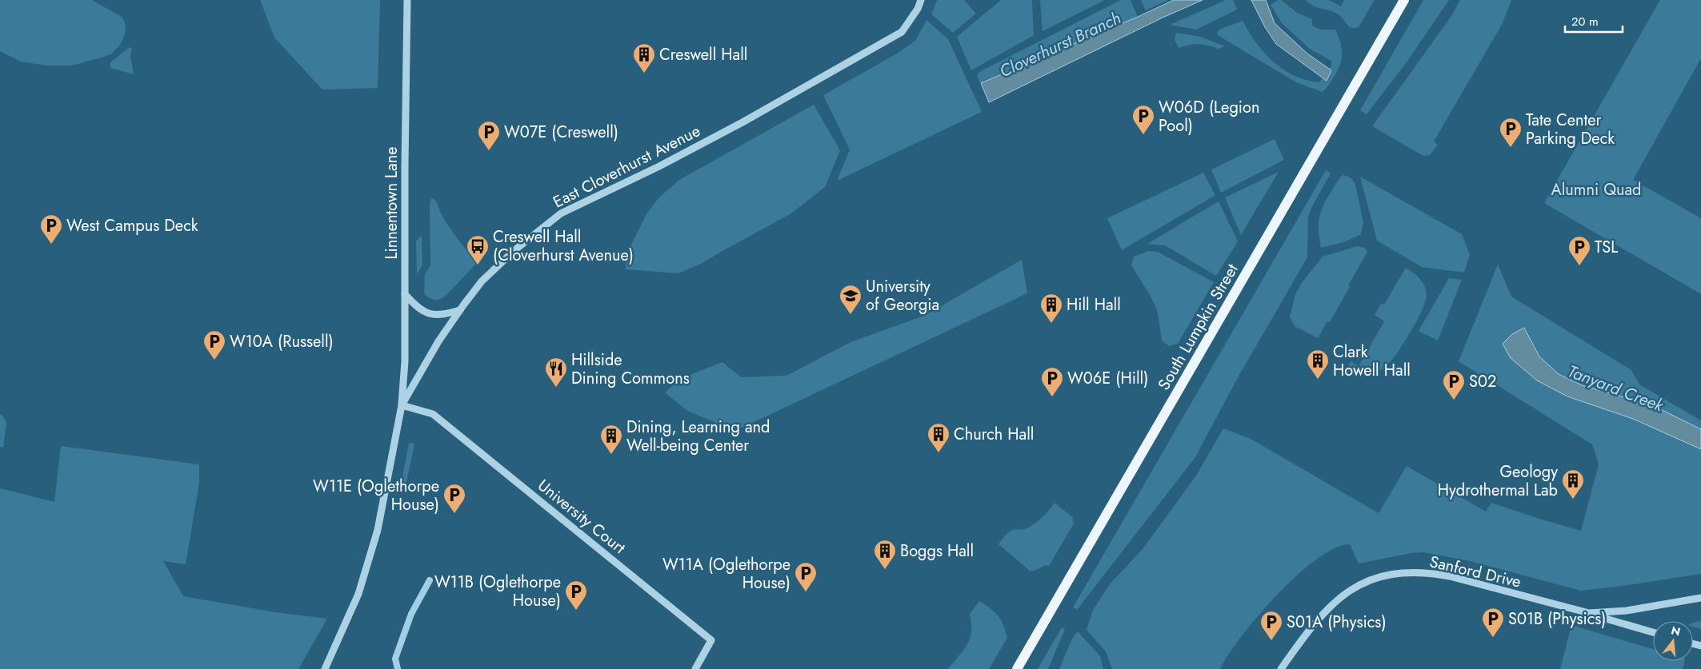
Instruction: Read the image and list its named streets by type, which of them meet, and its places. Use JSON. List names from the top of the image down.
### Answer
{
  "streets": {
    "main road": ["South Lumpkin Street"],
    "street": [
      "East Cloverhurst Avenue",
      "Linnentown Lane",
      "University Court",
      "Sanford Drive"
    ]
  },
  "crossings": [
    ["East Cloverhurst Avenue", "Linnentown Lane"],
    ["East Cloverhurst Avenue", "University Court"],
    ["Linnentown Lane", "University Court"]
  ],
  "water": ["Cloverhurst Branch", "Tanyard Creek"],
  "parks": ["Alumni Quad"],
  "places": {
    "building": [
      "Creswell Hall",
      "Hill Hall",
      "Clark Howell Hall",
      "Church Hall",
      "Dining, Learning and Well-being Center",
      "Geology Hydrothermal Lab",
      "Boggs Hall"
    ],
    "parking": [
      "W06D (Legion Pool)",
      "Tate Center Parking Deck",
      "W07E (Creswell)",
      "West Campus Deck",
      "TSL",
      "W10A (Russell)",
      "W06E (Hill)",
      "S02",
      "W11E (Oglethorpe House)",
      "W11A (Oglethorpe House)",
      "W11B (Oglethorpe House)",
      "S01B (Physics)",
      "S01A (Physics)"
    ],
    "bus stop": ["Creswell Hall (Cloverhurst Avenue)"],
    "school or university": ["University of Georgia"],
    "restaurant": ["Hillside Dining Commons"]
  },
  "scale_bar": "20 m",
  "north": "top"
}
